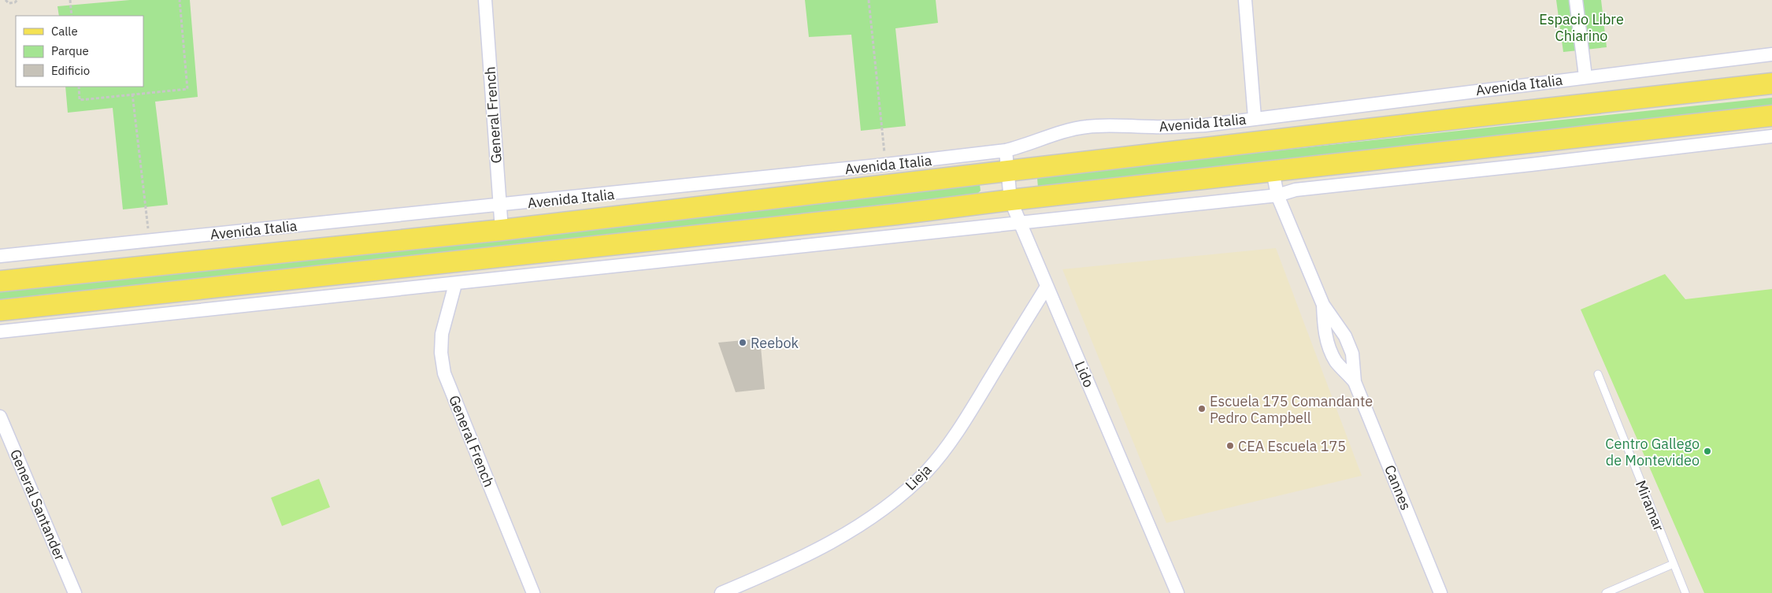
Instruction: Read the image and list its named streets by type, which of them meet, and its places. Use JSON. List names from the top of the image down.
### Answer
{
  "streets": {
    "main road": ["Avenida Italia"],
    "street": [
      "General French",
      "Lido",
      "Lieja",
      "Cannes",
      "General Santander"
    ],
    "lane": ["Miramar"]
  },
  "crossings": [
    ["Avenida Italia", "General French"],
    ["Avenida Italia", "Lido"],
    ["Lido", "Lieja"]
  ],
  "parks": ["Espacio Libre Chiarino"],
  "places": [
    "Reebok",
    "Escuela 175 Comandante Pedro Campbell",
    "CEA Escuela 175",
    "Centro Gallego de Montevideo"
  ],
  "legend": ["Calle", "Parque", "Edificio"]
}
